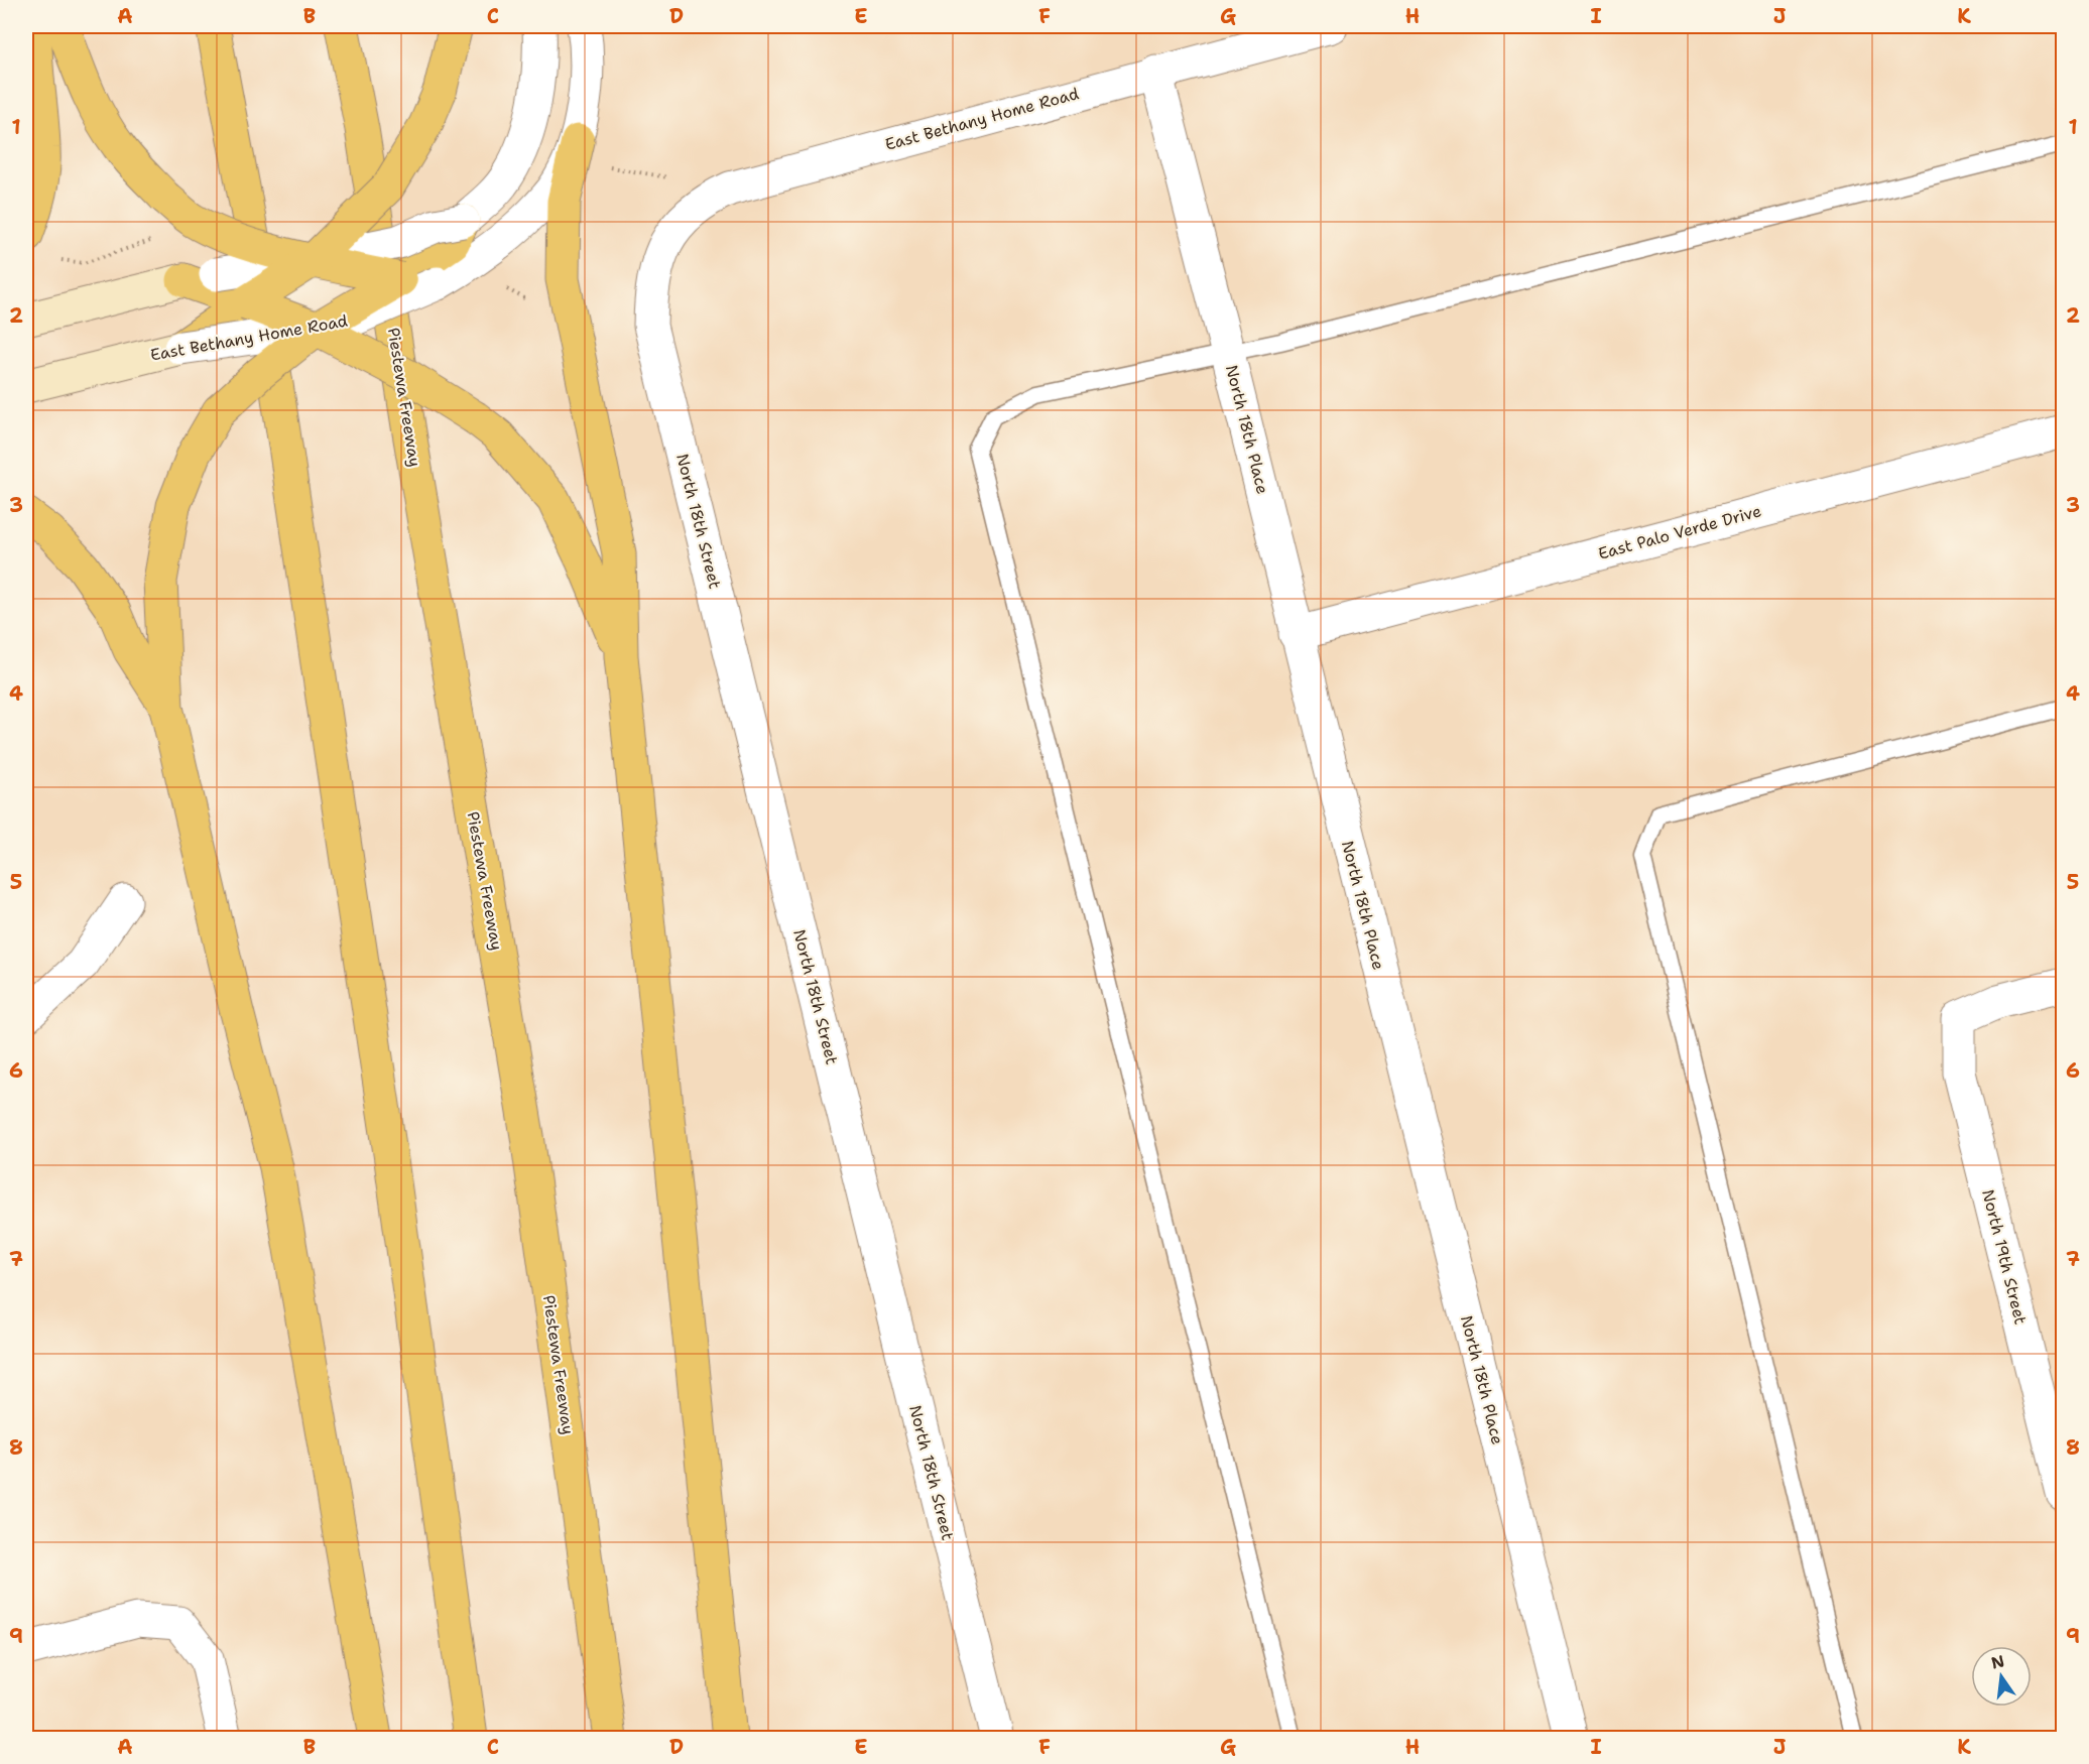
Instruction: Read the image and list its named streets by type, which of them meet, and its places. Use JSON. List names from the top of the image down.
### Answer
{
  "streets": {
    "highway": ["Piestewa Freeway"],
    "main road": ["East Bethany Home Road"],
    "street": [
      "North 18th Place",
      "North 18th Street",
      "East Palo Verde Drive",
      "North 19th Street"
    ]
  },
  "crossings": [
    ["East Bethany Home Road", "North 18th Place"],
    ["East Bethany Home Road", "North 18th Street"],
    ["North 18th Place", "East Palo Verde Drive"]
  ],
  "north": "top",
  "grid": {
    "columns": [
      "A",
      "B",
      "C",
      "D",
      "E",
      "F",
      "G",
      "H",
      "I",
      "J",
      "K"
    ],
    "rows": [
      "1",
      "2",
      "3",
      "4",
      "5",
      "6",
      "7",
      "8",
      "9"
    ]
  }
}
